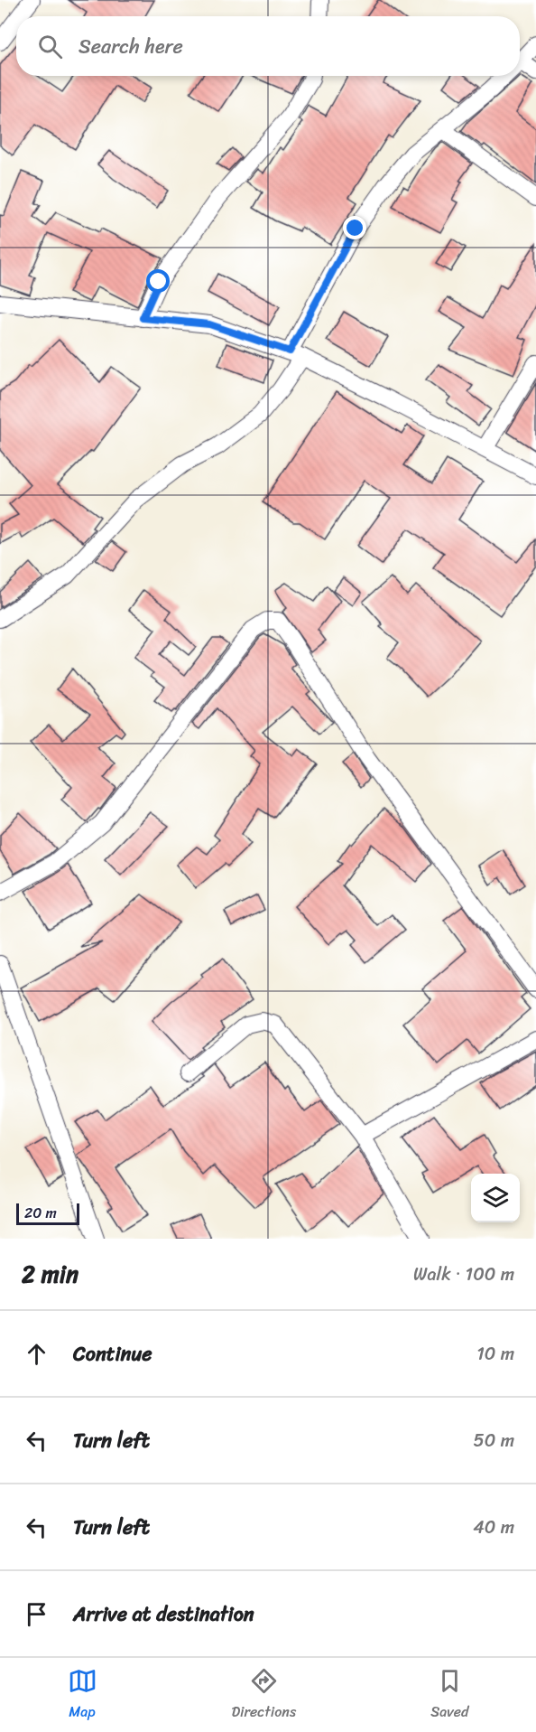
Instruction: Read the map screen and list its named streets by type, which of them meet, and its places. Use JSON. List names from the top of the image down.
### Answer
{
  "scale_bar": "20 m",
  "page": {
    "search": "Search here",
    "scale": "20 m",
    "heading": ["2 min", "Walk · 100 m"],
    "list": [
      ["Continue", "10 m"],
      ["Turn left", "50 m"],
      ["Turn left", "40 m"],
      "Arrive at destination"
    ],
    "nav": ["Map", "Directions", "Saved"]
  }
}
